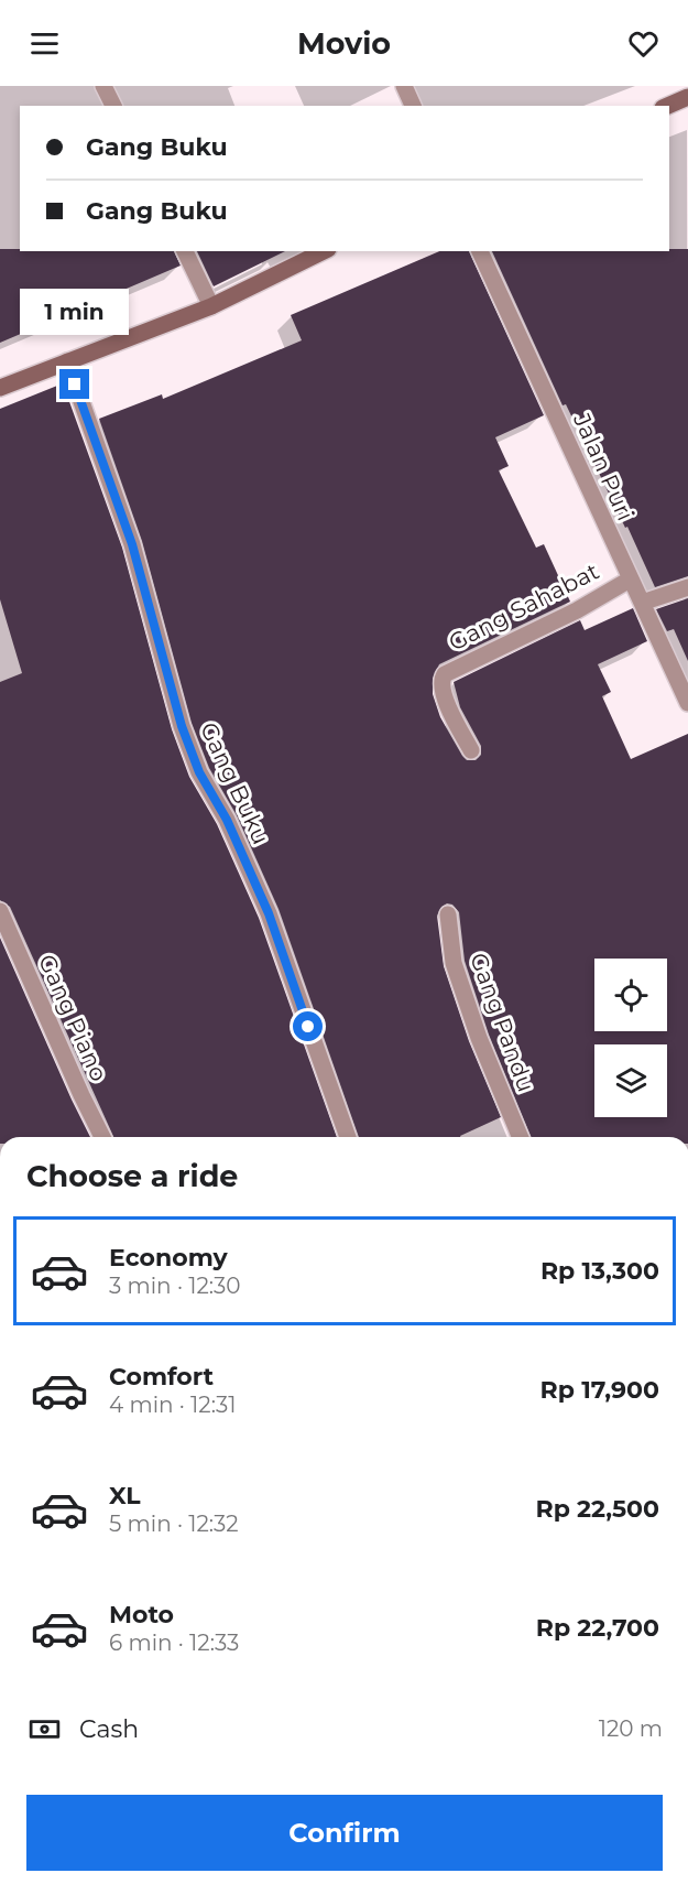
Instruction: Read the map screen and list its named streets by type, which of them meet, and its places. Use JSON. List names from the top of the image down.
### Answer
{
  "streets": {
    "street": [
      "Jalan Puri",
      "Gang Sahabat",
      "Gang Buku",
      "Gang Piano",
      "Gang Pandu"
    ]
  },
  "crossings": [
    ["Jalan Puri", "Gang Sahabat"]
  ],
  "page": {
    "header": "Movio",
    "banner": ["Gang Buku", "Gang Buku"],
    "bubble": "1 min",
    "heading": "Choose a ride",
    "list": [
      {
        "name": "Economy",
        "note": "3 min · 12:30",
        "value": "Rp 13,300"
      },
      {
        "name": "Comfort",
        "note": "4 min · 12:31",
        "value": "Rp 17,900"
      },
      {
        "name": "XL",
        "note": "5 min · 12:32",
        "value": "Rp 22,500"
      },
      {
        "name": "Moto",
        "note": "6 min · 12:33",
        "value": "Rp 22,700"
      }
    ],
    "pay": ["Cash", "120 m"],
    "buttons": "Confirm"
  }
}
